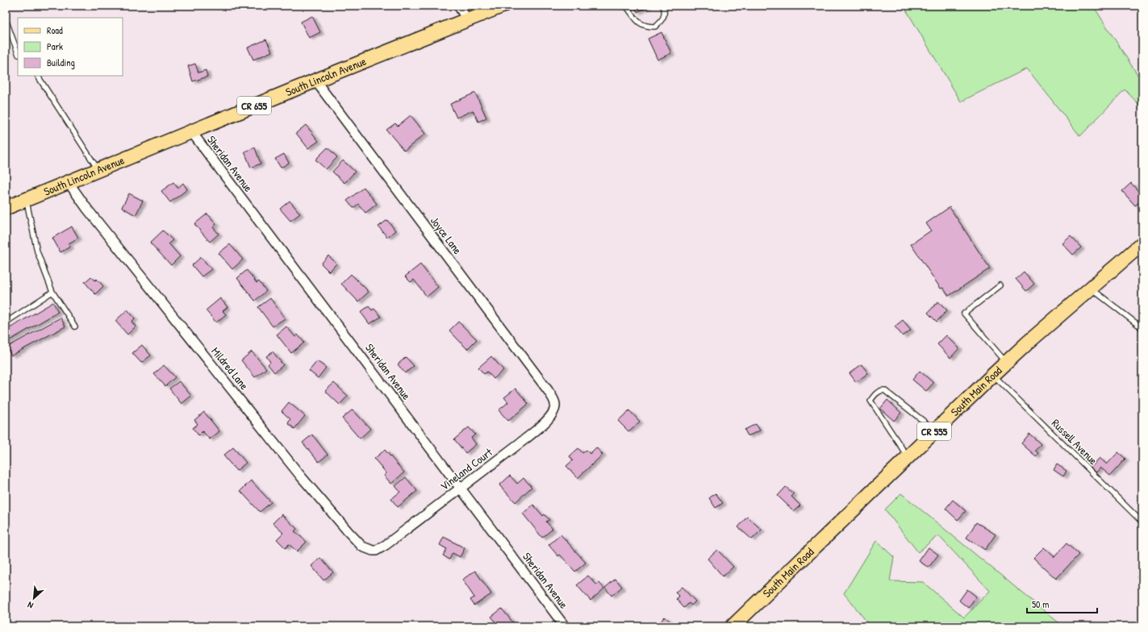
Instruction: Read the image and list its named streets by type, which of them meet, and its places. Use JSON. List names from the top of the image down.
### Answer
{
  "streets": {
    "main road": [
      "South Lincoln Avenue",
      "CR 655",
      "South Main Road",
      "CR 555"
    ],
    "street": [
      "Sheridan Avenue",
      "Joyce Lane",
      "Mildred Lane",
      "Vineland Court"
    ],
    "lane": ["Russell Avenue"]
  },
  "crossings": [
    ["South Lincoln Avenue", "Sheridan Avenue"],
    ["South Lincoln Avenue", "Joyce Lane"],
    ["South Lincoln Avenue", "Mildred Lane"],
    ["Sheridan Avenue", "Vineland Court"],
    ["Joyce Lane", "Vineland Court"],
    ["Mildred Lane", "Vineland Court"],
    ["South Main Road", "Russell Avenue"]
  ],
  "legend": ["Road", "Park", "Building"],
  "scale_bar": "50 m",
  "north": "bottom left"
}
